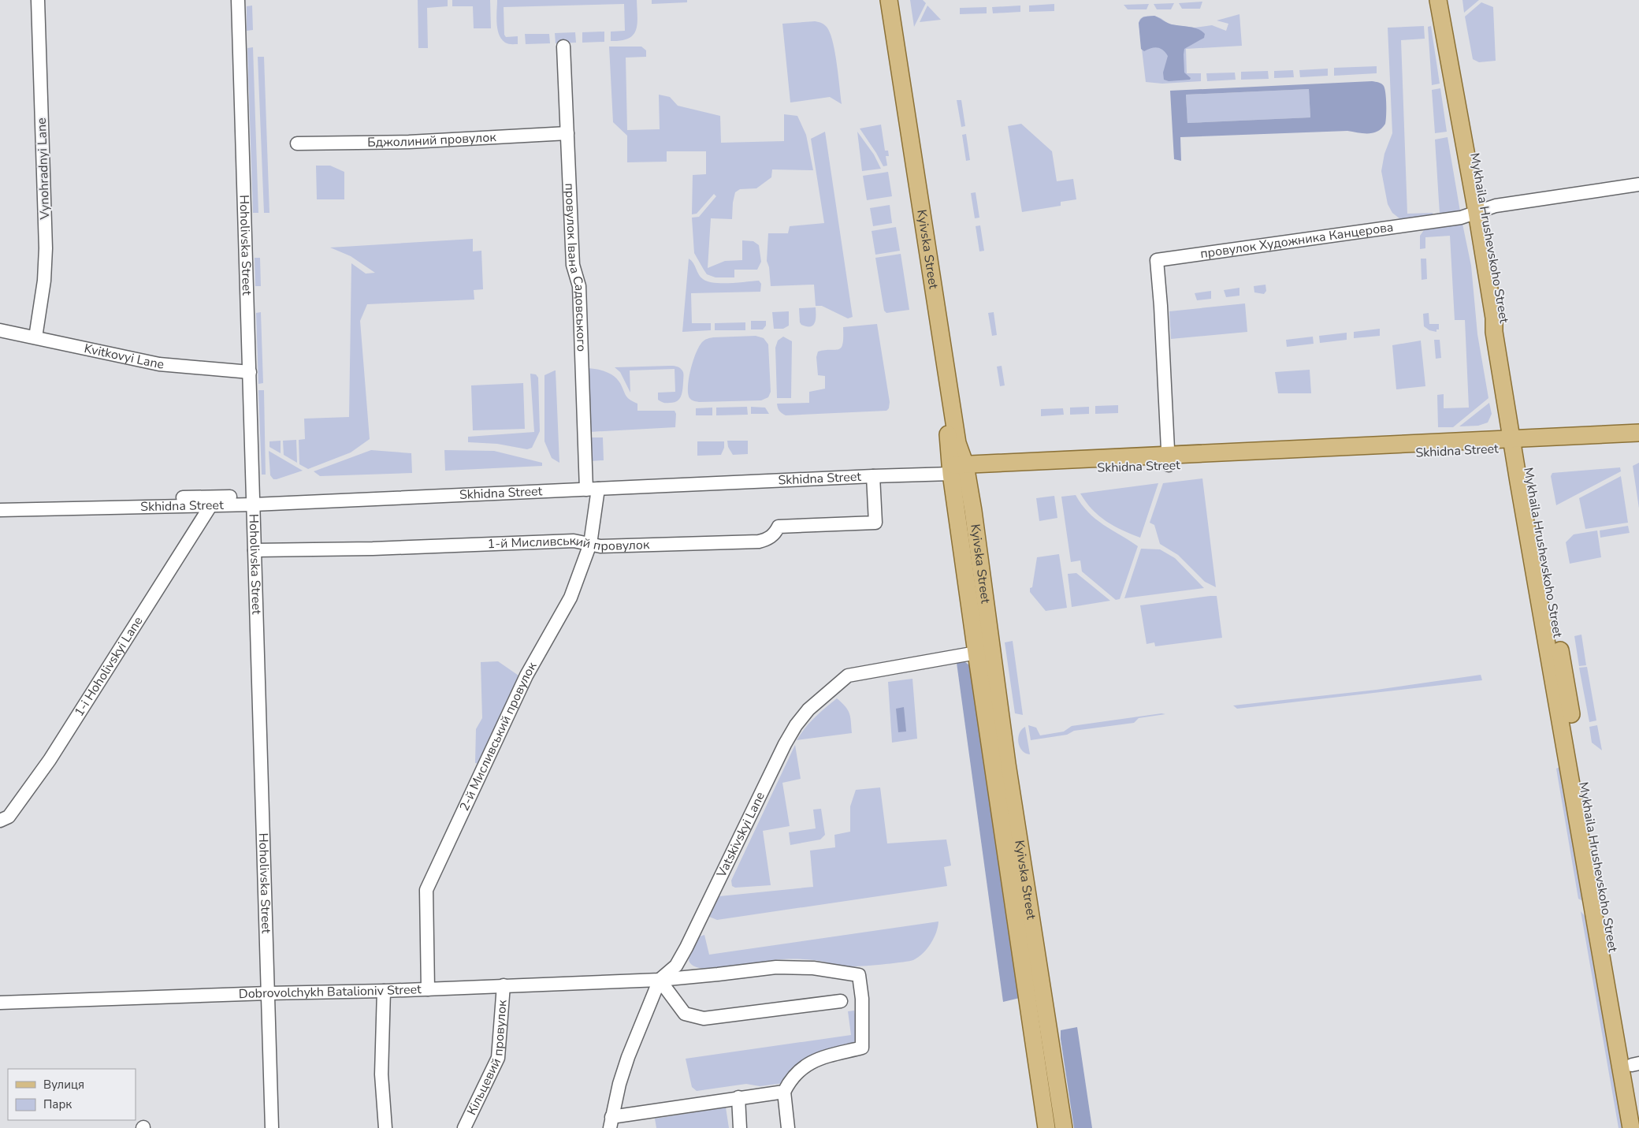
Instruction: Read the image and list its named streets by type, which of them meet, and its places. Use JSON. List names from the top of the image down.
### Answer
{
  "streets": {
    "main road": ["Mykhaila Hrushevskoho Street", "Kyivska Street", "Skhidna Street"],
    "street": [
      "Бджолиний провулок",
      "Vynohradnyi Lane",
      "провулок Художника Канцерова",
      "Hoholivska Street",
      "провулок Івана Садовського",
      "Kvitkovyi Lane",
      "1-й Мисливський провулок",
      "1-i Hoholivskyi Lane",
      "2-й Мисливський провулок",
      "Vatskivskyi Lane",
      "Dobrovolchykh Batalioniv Street",
      "Кільцевий провулок"
    ]
  },
  "crossings": [
    ["Бджолиний провулок", "провулок Івана Садовського"],
    ["Vynohradnyi Lane", "Kvitkovyi Lane"],
    ["Mykhaila Hrushevskoho Street", "провулок Художника Канцерова"],
    ["Mykhaila Hrushevskoho Street", "Skhidna Street"],
    ["провулок Художника Канцерова", "Skhidna Street"],
    ["Hoholivska Street", "Kvitkovyi Lane"],
    ["Hoholivska Street", "Skhidna Street"],
    ["Hoholivska Street", "1-й Мисливський провулок"],
    ["Hoholivska Street", "Dobrovolchykh Batalioniv Street"],
    ["Kyivska Street", "Skhidna Street"],
    ["Kyivska Street", "Vatskivskyi Lane"],
    ["провулок Івана Садовського", "Skhidna Street"],
    ["провулок Івана Садовського", "2-й Мисливський провулок"],
    ["Skhidna Street", "1-й Мисливський провулок"],
    ["Skhidna Street", "1-i Hoholivskyi Lane"],
    ["Skhidna Street", "2-й Мисливський провулок"],
    ["1-й Мисливський провулок", "2-й Мисливський провулок"],
    ["2-й Мисливський провулок", "Dobrovolchykh Batalioniv Street"],
    ["Vatskivskyi Lane", "Dobrovolchykh Batalioniv Street"],
    ["Dobrovolchykh Batalioniv Street", "Кільцевий провулок"]
  ],
  "legend": ["Вулиця", "Парк"]
}
